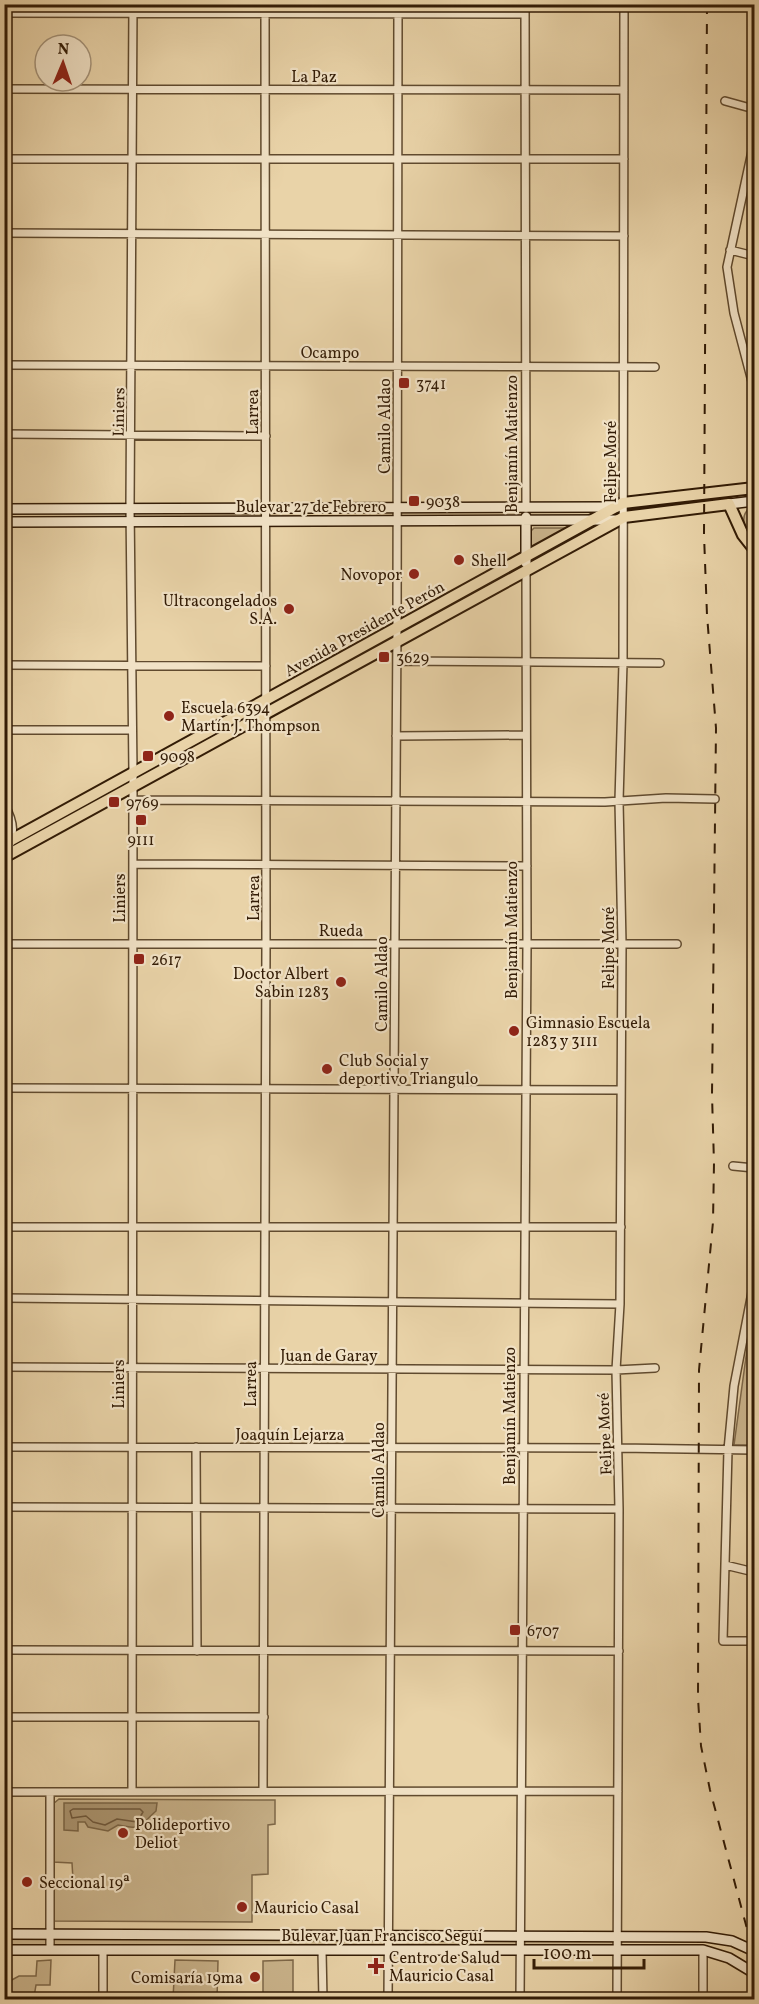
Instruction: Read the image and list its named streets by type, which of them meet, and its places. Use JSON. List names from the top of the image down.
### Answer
{
  "streets": {
    "main road": [
      "Benjamín Matienzo",
      "Bulevar 27 de Febrero",
      "Avenida Presidente Perón",
      "Bulevar Juan Francisco Seguí"
    ],
    "street": [
      "La Paz",
      "Ocampo",
      "Liniers",
      "Larrea",
      "Camilo Aldao",
      "Felipe Moré",
      "Rueda",
      "Juan de Garay",
      "Joaquín Lejarza"
    ]
  },
  "crossings": [
    ["La Paz", "Liniers"],
    ["La Paz", "Larrea"],
    ["La Paz", "Camilo Aldao"],
    ["La Paz", "Benjamín Matienzo"],
    ["La Paz", "Felipe Moré"],
    ["Ocampo", "Liniers"],
    ["Ocampo", "Larrea"],
    ["Ocampo", "Camilo Aldao"],
    ["Ocampo", "Benjamín Matienzo"],
    ["Ocampo", "Felipe Moré"],
    ["Liniers", "Bulevar 27 de Febrero"],
    ["Liniers", "Avenida Presidente Perón"],
    ["Liniers", "Rueda"],
    ["Liniers", "Juan de Garay"],
    ["Liniers", "Joaquín Lejarza"],
    ["Larrea", "Bulevar 27 de Febrero"],
    ["Larrea", "Avenida Presidente Perón"],
    ["Larrea", "Rueda"],
    ["Larrea", "Juan de Garay"],
    ["Larrea", "Joaquín Lejarza"],
    ["Camilo Aldao", "Bulevar 27 de Febrero"],
    ["Camilo Aldao", "Avenida Presidente Perón"],
    ["Camilo Aldao", "Rueda"],
    ["Camilo Aldao", "Juan de Garay"],
    ["Camilo Aldao", "Joaquín Lejarza"],
    ["Camilo Aldao", "Bulevar Juan Francisco Seguí"],
    ["Benjamín Matienzo", "Bulevar 27 de Febrero"],
    ["Benjamín Matienzo", "Avenida Presidente Perón"],
    ["Benjamín Matienzo", "Rueda"],
    ["Benjamín Matienzo", "Juan de Garay"],
    ["Benjamín Matienzo", "Joaquín Lejarza"],
    ["Benjamín Matienzo", "Bulevar Juan Francisco Seguí"],
    ["Felipe Moré", "Bulevar 27 de Febrero"],
    ["Felipe Moré", "Avenida Presidente Perón"],
    ["Felipe Moré", "Rueda"],
    ["Felipe Moré", "Juan de Garay"],
    ["Felipe Moré", "Joaquín Lejarza"],
    ["Felipe Moré", "Bulevar Juan Francisco Seguí"],
    ["Bulevar 27 de Febrero", "Avenida Presidente Perón"]
  ],
  "places": {
    "transit": [
      "3741",
      "9038",
      "3629",
      "9098",
      "9769",
      "9111",
      "2617",
      "6707"
    ],
    "other": [
      "Shell",
      "Novopor",
      "Ultracongelados S.A.",
      "Escuela 6394 Martín J. Thompson",
      "Doctor Albert Sabin 1283",
      "Gimnasio Escuela 1283 y 3111",
      "Club Social y deportivo Triangulo",
      "Polideportivo Deliot",
      "Seccional 19ª",
      "Mauricio Casal",
      "Comisaría 19ma"
    ],
    "health": ["Centro de Salud Mauricio Casal"]
  },
  "scale_bar": "100 m",
  "north": "top"
}
